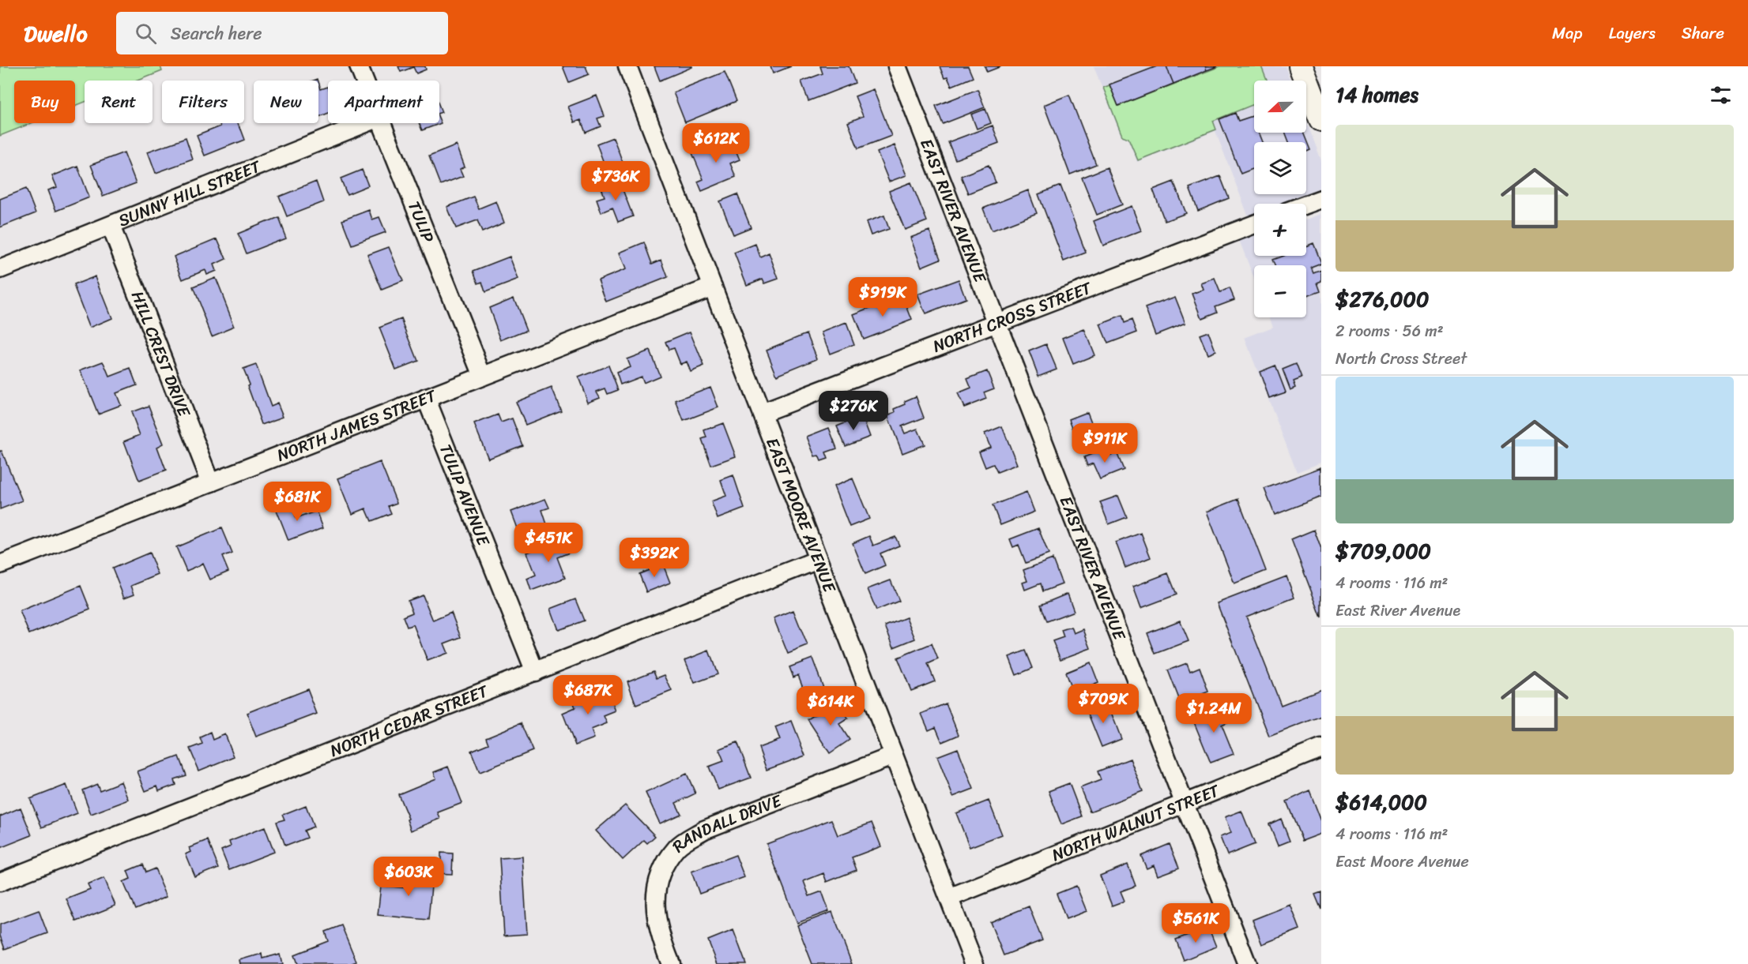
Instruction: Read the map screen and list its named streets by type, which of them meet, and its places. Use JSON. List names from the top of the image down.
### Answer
{
  "streets": {
    "street": [
      "SUNNY HILL STREET",
      "EAST RIVER AVENUE",
      "TULIP",
      "NORTH CROSS STREET",
      "HILL CREST DRIVE",
      "NORTH JAMES STREET",
      "TULIP AVENUE",
      "EAST MOORE AVENUE",
      "NORTH CEDAR STREET",
      "NORTH WALNUT STREET",
      "RANDALL DRIVE"
    ]
  },
  "crossings": [
    ["SUNNY HILL STREET", "HILL CREST DRIVE"],
    ["EAST RIVER AVENUE", "NORTH CROSS STREET"],
    ["EAST RIVER AVENUE", "NORTH WALNUT STREET"],
    ["TULIP", "NORTH JAMES STREET"],
    ["NORTH CROSS STREET", "EAST MOORE AVENUE"],
    ["HILL CREST DRIVE", "NORTH JAMES STREET"],
    ["NORTH JAMES STREET", "TULIP AVENUE"],
    ["NORTH JAMES STREET", "EAST MOORE AVENUE"],
    ["TULIP AVENUE", "NORTH CEDAR STREET"],
    ["EAST MOORE AVENUE", "NORTH CEDAR STREET"],
    ["EAST MOORE AVENUE", "NORTH WALNUT STREET"],
    ["EAST MOORE AVENUE", "RANDALL DRIVE"]
  ],
  "north": "left",
  "page": {
    "header": "Dwello",
    "search": "Search here",
    "nav": ["Map", "Layers", "Share"],
    "heading": "14 homes",
    "map_buttons": ["+", "−"],
    "chip": [
      "Buy",
      "Rent",
      "Filters",
      "New",
      "Apartment"
    ],
    "price": [
      "$612K",
      "$736K",
      "$919K",
      "$276K",
      "$911K",
      "$681K",
      "$451K",
      "$392K",
      "$687K",
      "$709K",
      "$614K",
      "$1.24M",
      "$603K",
      "$561K"
    ],
    "list": [
      {
        "name": "$276,000",
        "note": "2 rooms · 56 m² · North Cross Street"
      },
      {
        "name": "$709,000",
        "note": "4 rooms · 116 m² · East River Avenue"
      },
      {
        "name": "$614,000",
        "note": "4 rooms · 116 m² · East Moore Avenue"
      }
    ]
  }
}
